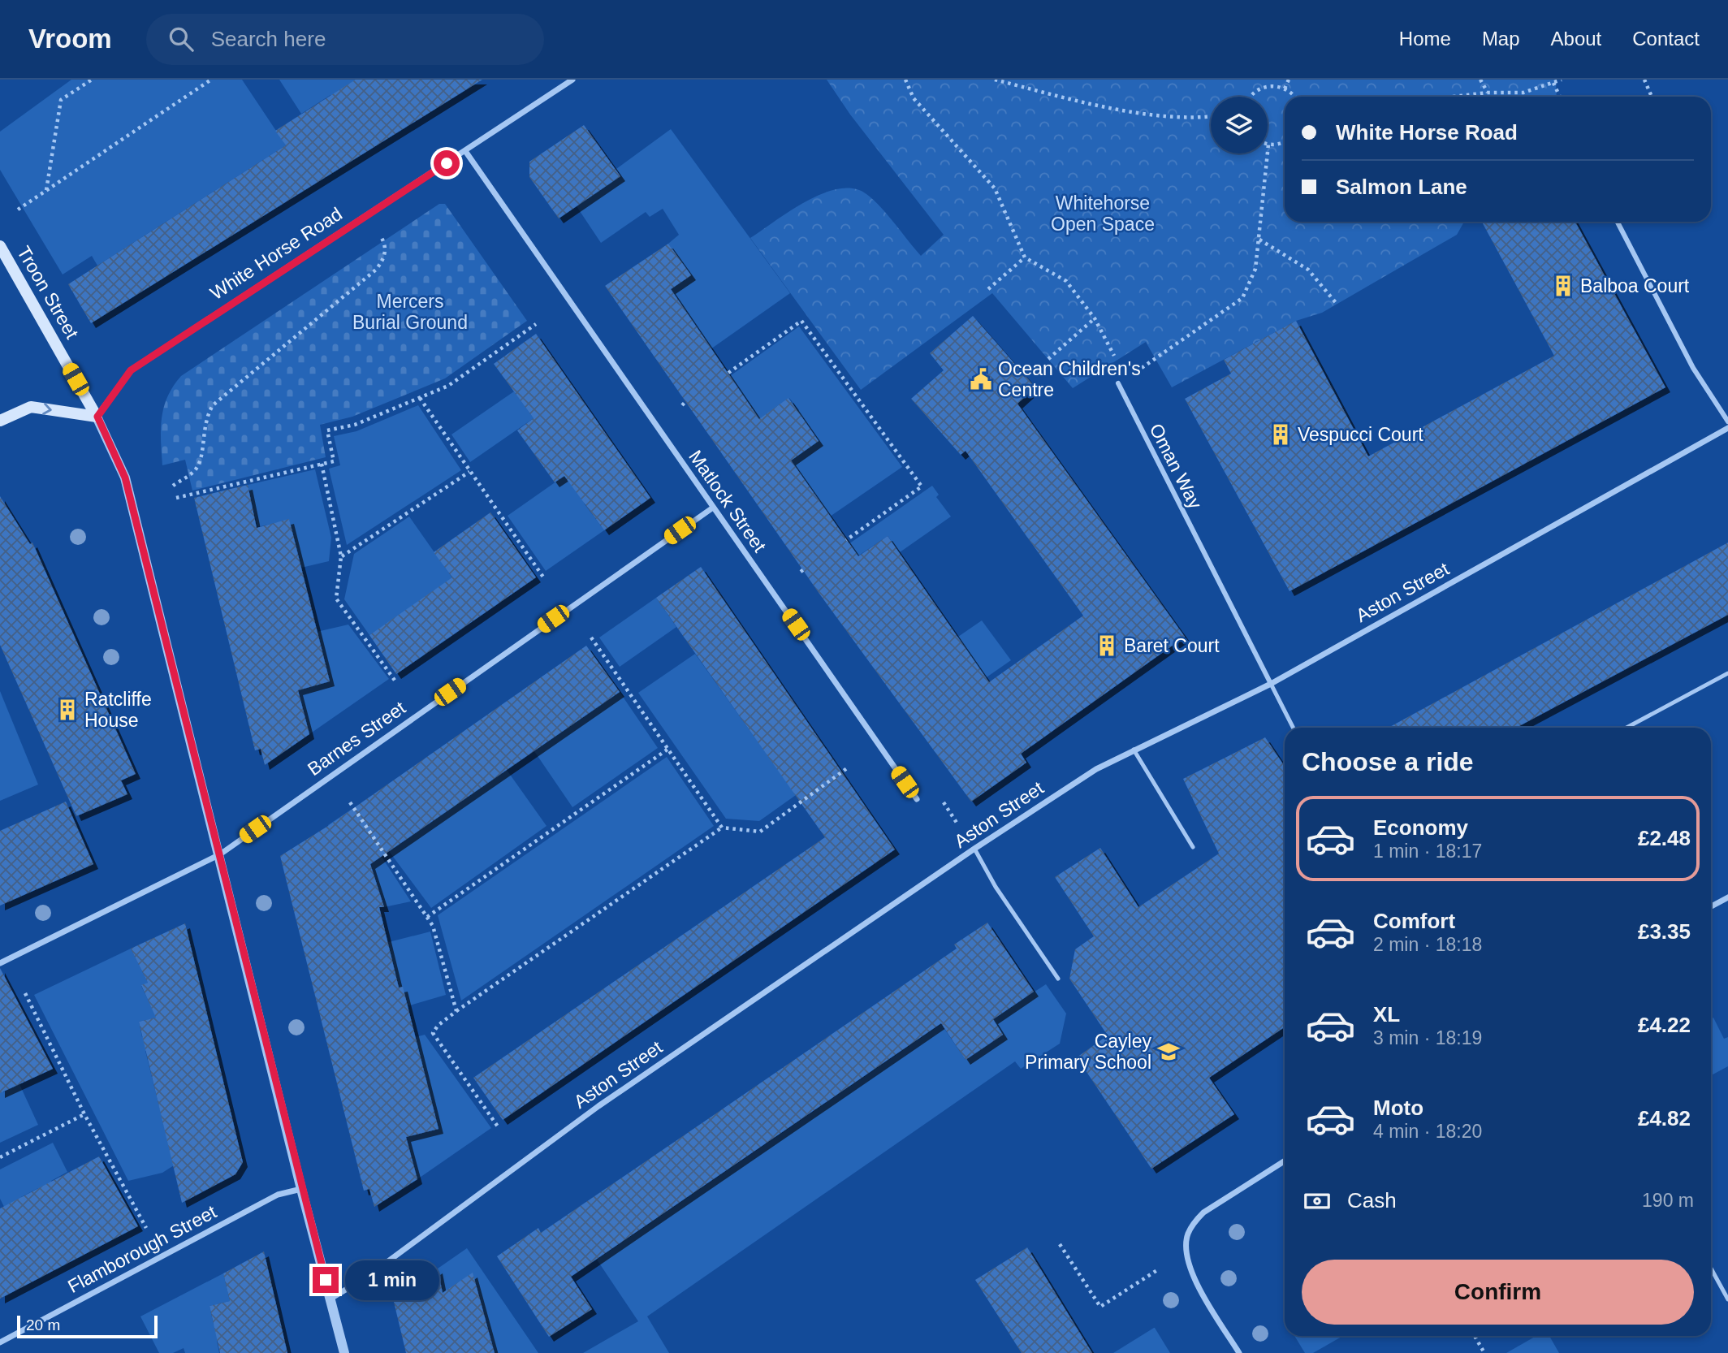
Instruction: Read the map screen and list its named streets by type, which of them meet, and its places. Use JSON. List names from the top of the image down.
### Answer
{
  "streets": {
    "main road": ["Troon Street"],
    "street": [
      "White Horse Road",
      "Oman Way",
      "Matlock Street",
      "Aston Street",
      "Barnes Street",
      "Flamborough Street"
    ]
  },
  "crossings": [
    ["White Horse Road", "Troon Street"],
    ["White Horse Road", "Matlock Street"],
    ["Oman Way", "Aston Street"],
    ["Matlock Street", "Barnes Street"]
  ],
  "parks": ["Whitehorse Open Space", "Mercers Burial Ground"],
  "places": {
    "building": [
      "Balboa Court",
      "Vespucci Court",
      "Baret Court",
      "Ratcliffe House"
    ],
    "public building": ["Ocean Children's Centre"],
    "school or university": ["Cayley Primary School"]
  },
  "scale_bar": "20 m",
  "page": {
    "header": "Vroom",
    "search": "Search here",
    "nav": [
      "Home",
      "Map",
      "About",
      "Contact"
    ],
    "banner": ["White Horse Road", "Salmon Lane"],
    "heading": "Choose a ride",
    "list": [
      {
        "name": "Economy",
        "note": "1 min · 18:17",
        "value": "£2.48"
      },
      {
        "name": "Comfort",
        "note": "2 min · 18:18",
        "value": "£3.35"
      },
      {
        "name": "XL",
        "note": "3 min · 18:19",
        "value": "£4.22"
      },
      {
        "name": "Moto",
        "note": "4 min · 18:20",
        "value": "£4.82"
      }
    ],
    "pay": ["Cash", "190 m"],
    "buttons": "Confirm",
    "bubble": "1 min",
    "scale": "20 m"
  }
}
